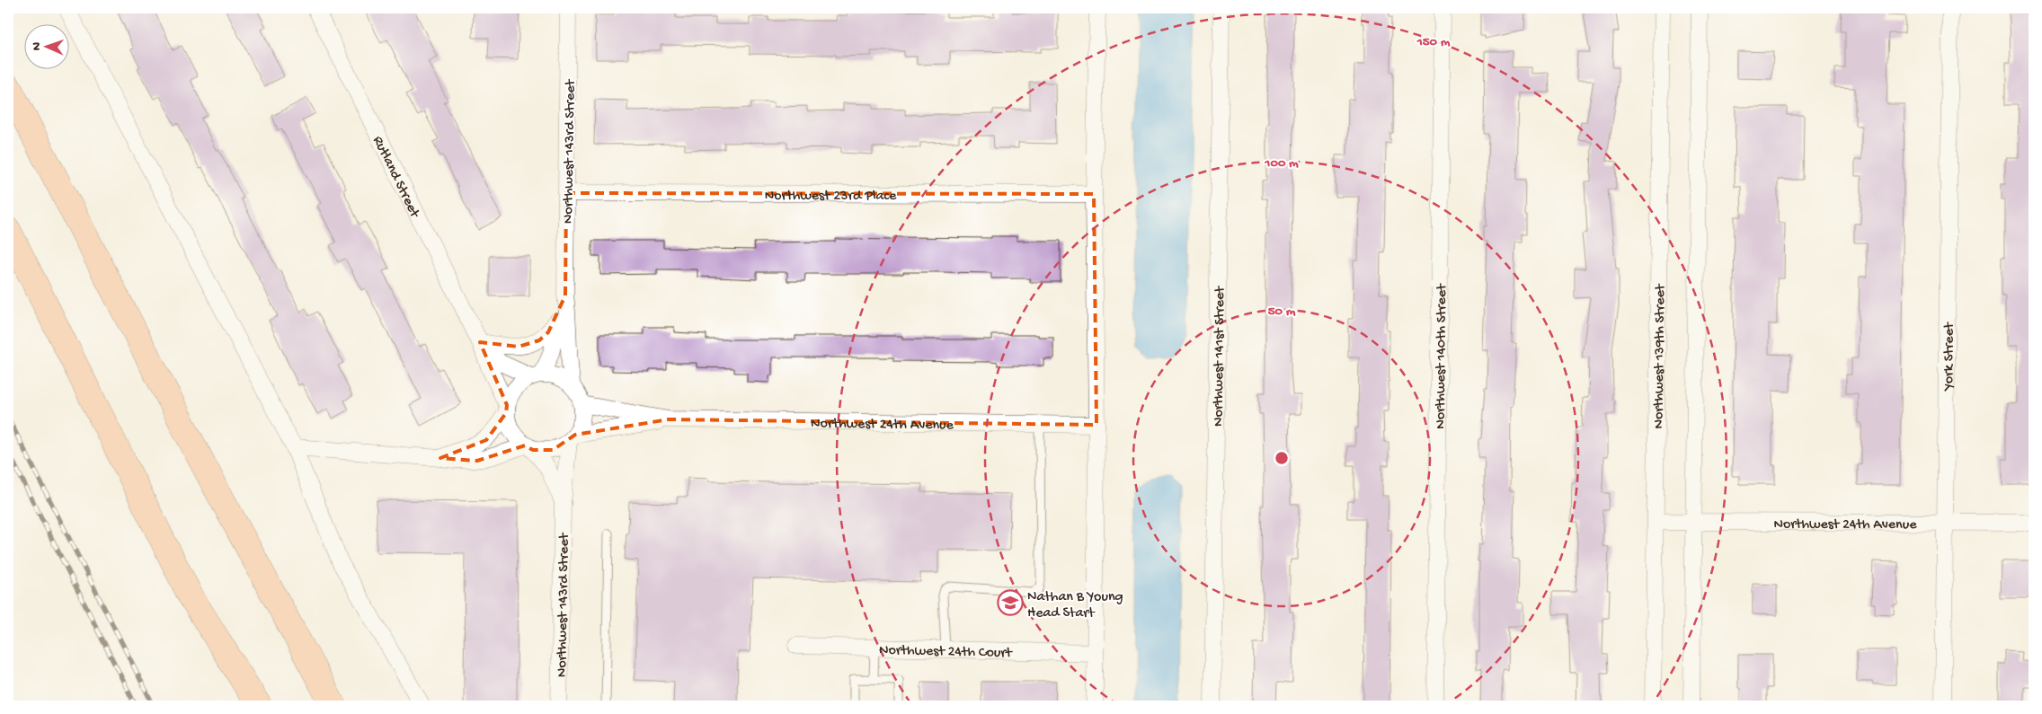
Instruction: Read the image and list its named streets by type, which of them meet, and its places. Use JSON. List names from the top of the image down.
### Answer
{
  "streets": {
    "street": [
      "Northwest 143rd Street",
      "Rutland Street",
      "Northwest 23rd Place",
      "York Street",
      "Northwest 141st Street",
      "Northwest 140th Street",
      "Northwest 139th Street",
      "Northwest 24th Avenue",
      "Northwest 24th Court"
    ]
  },
  "crossings": [
    ["Northwest 143rd Street", "Rutland Street"],
    ["Northwest 143rd Street", "Northwest 23rd Place"],
    ["Northwest 143rd Street", "Northwest 24th Avenue"],
    ["Rutland Street", "Northwest 24th Avenue"],
    ["York Street", "Northwest 24th Avenue"],
    ["Northwest 139th Street", "Northwest 24th Avenue"]
  ],
  "places": {
    "school or university": ["Nathan B Young Head Start"]
  },
  "north": "left",
  "rings": ["150 m", "100 m", "50 m"]
}
